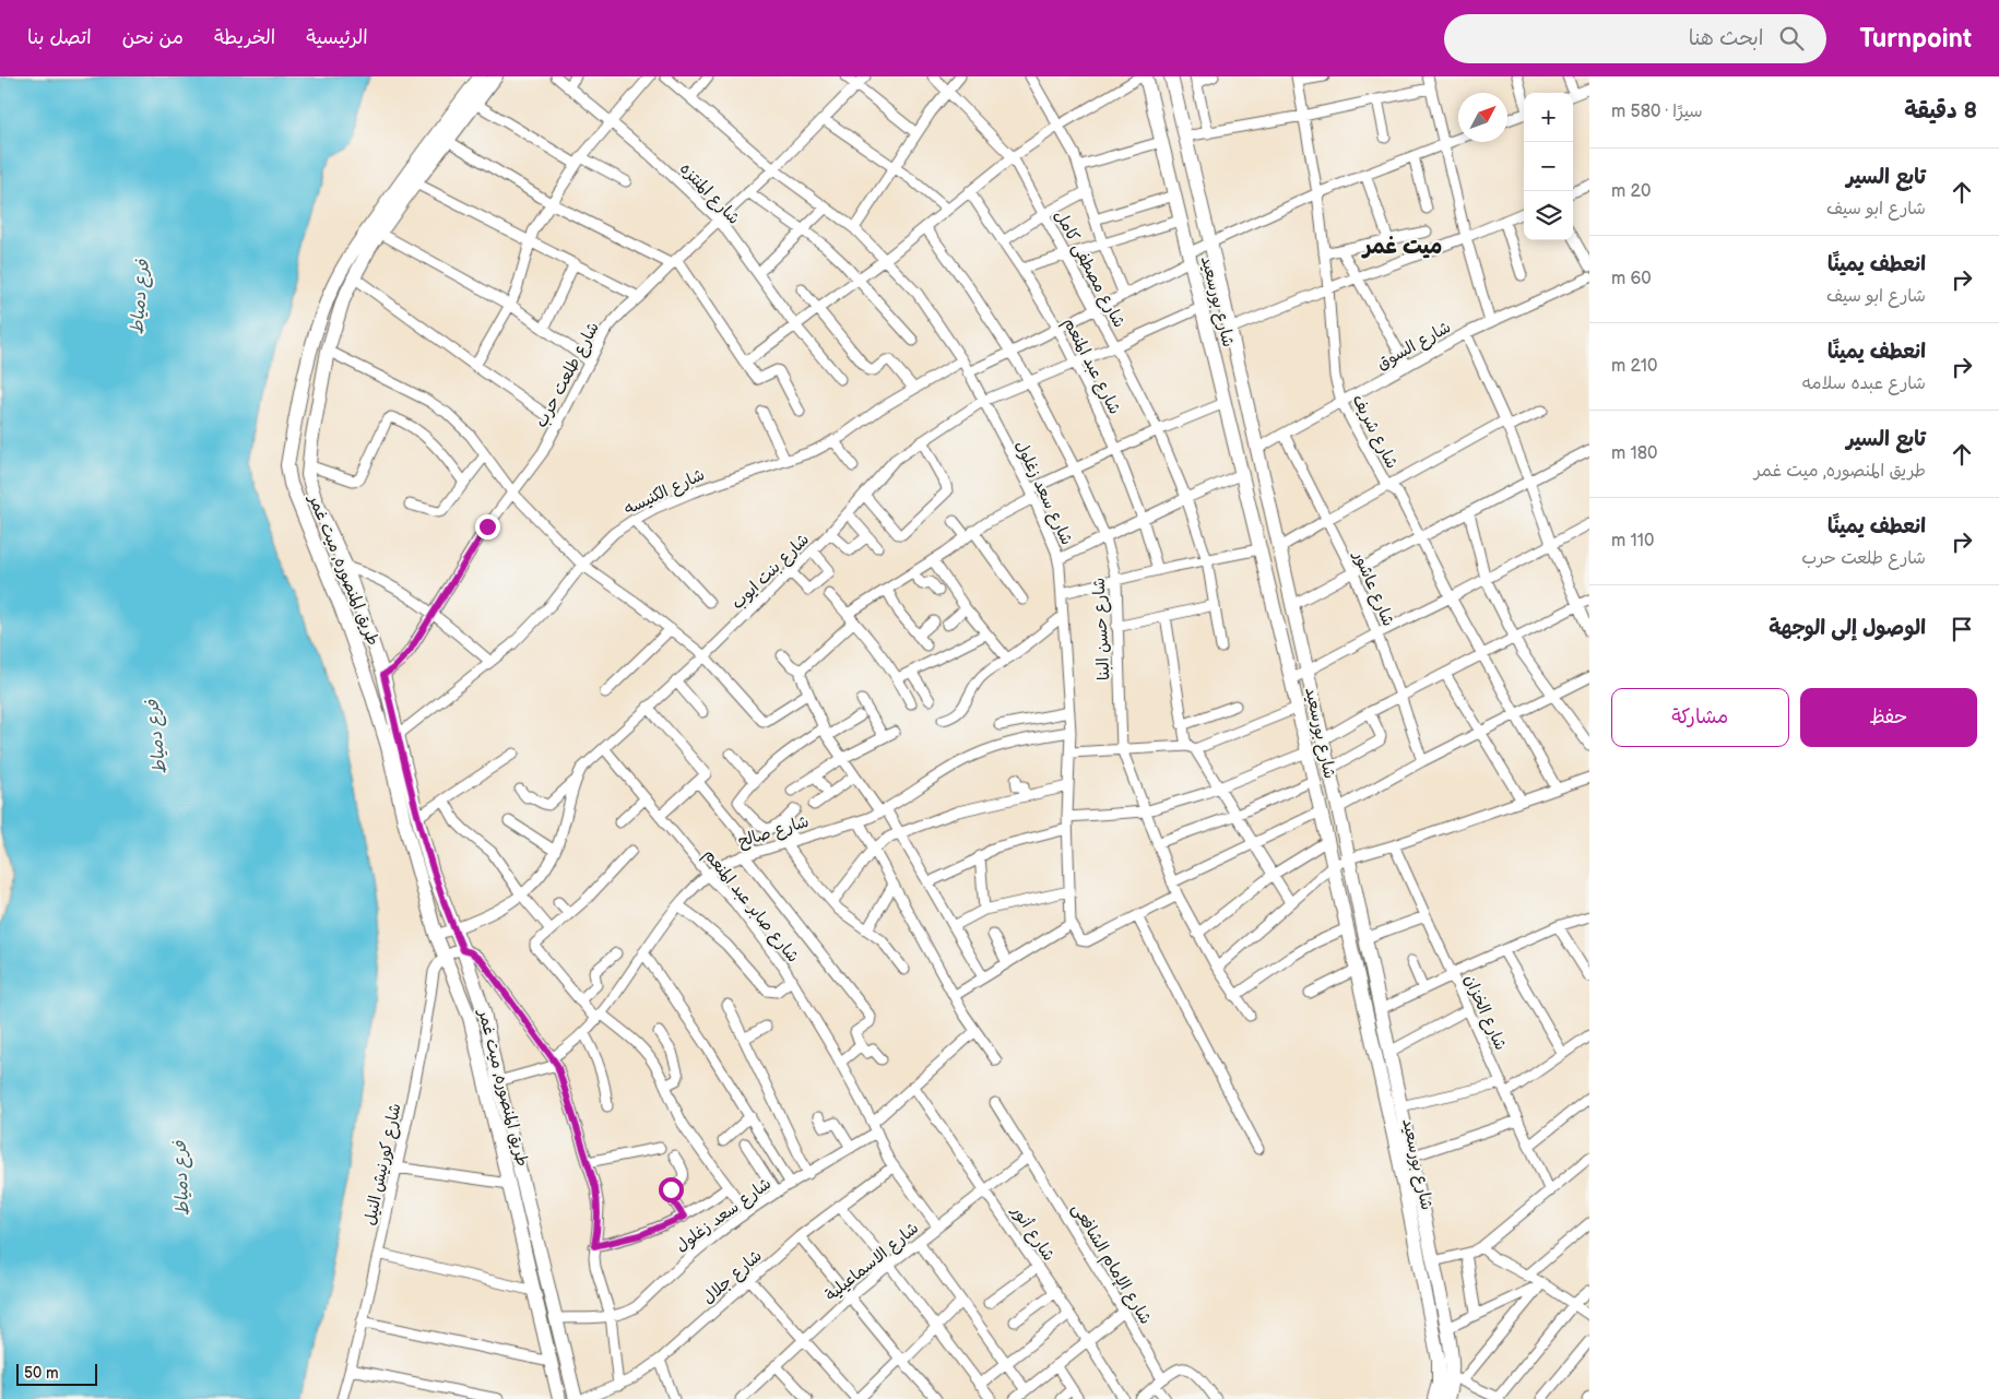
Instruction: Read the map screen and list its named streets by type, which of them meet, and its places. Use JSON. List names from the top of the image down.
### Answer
{
  "streets": {
    "main road": ["شارع بورسعيد", "طريق المنصوره, ميت غمر"],
    "street": [
      "شارع المنتزه",
      "شارع مصطفى كامل",
      "شارع السوق",
      "شارع عبد المنعم",
      "شارع طلعت حرب",
      "شارع شريف",
      "شارع الكنيسه",
      "شارع سعد زغلول",
      "شارع بنت ايوب",
      "شارع عاشور",
      "شارع حسن البنا",
      "شارع صالح",
      "شارع صابر عبد المنعم",
      "شارع الخزان",
      "شارع كورنيش النيل",
      "شارع أنور",
      "شارع الاسماعيلية",
      "شارع الإمام الشافعى",
      "شارع جلال"
    ]
  },
  "crossings": [
    ["شارع المنتزه", "شارع طلعت حرب"],
    ["شارع مصطفى كامل", "شارع بنت ايوب"],
    ["شارع بورسعيد", "شارع السوق"],
    ["شارع بورسعيد", "شارع بنت ايوب"],
    ["شارع السوق", "شارع شريف"],
    ["شارع السوق", "شارع عاشور"],
    ["شارع عبد المنعم", "شارع بنت ايوب"],
    ["شارع طلعت حرب", "شارع سعد زغلول"],
    ["شارع طلعت حرب", "طريق المنصوره, ميت غمر"],
    ["شارع الكنيسه", "شارع سعد زغلول"],
    ["شارع الكنيسه", "طريق المنصوره, ميت غمر"],
    ["شارع سعد زغلول", "طريق المنصوره, ميت غمر"],
    ["شارع سعد زغلول", "شارع بنت ايوب"],
    ["شارع سعد زغلول", "شارع صالح"],
    ["شارع سعد زغلول", "شارع صابر عبد المنعم"],
    ["شارع سعد زغلول", "شارع أنور"],
    ["طريق المنصوره, ميت غمر", "شارع بنت ايوب"],
    ["طريق المنصوره, ميت غمر", "شارع صالح"],
    ["طريق المنصوره, ميت غمر", "شارع كورنيش النيل"],
    ["شارع بنت ايوب", "شارع حسن البنا"],
    ["شارع بنت ايوب", "شارع صابر عبد المنعم"],
    ["شارع صالح", "شارع صابر عبد المنعم"],
    ["شارع صابر عبد المنعم", "شارع الاسماعيلية"],
    ["شارع صابر عبد المنعم", "شارع جلال"],
    ["شارع أنور", "شارع الاسماعيلية"],
    ["شارع الاسماعيلية", "شارع الإمام الشافعى"]
  ],
  "districts": ["ميت غمر"],
  "water": ["فرع دمياط"],
  "scale_bar": "50 m",
  "north": "top right",
  "page": {
    "header": "Turnpoint",
    "search": "ابحث هنا",
    "nav": [
      "الرئيسية",
      "الخريطة",
      "من نحن",
      "اتصل بنا"
    ],
    "heading": ["8 دقيقة", "سيرًا · 580 m"],
    "map_buttons": ["+", "−"],
    "list": [
      ["تابع السير", "شارع ابو سيف", "20 m"],
      ["انعطف يمينًا", "شارع ابو سيف", "60 m"],
      ["انعطف يمينًا", "شارع عبده سلامه", "210 m"],
      ["تابع السير", "طريق المنصوره, ميت غمر", "180 m"],
      ["انعطف يمينًا", "شارع طلعت حرب", "110 m"],
      "الوصول إلى الوجهة"
    ],
    "buttons": ["حفظ", "مشاركة"],
    "scale": "50 m"
  }
}
